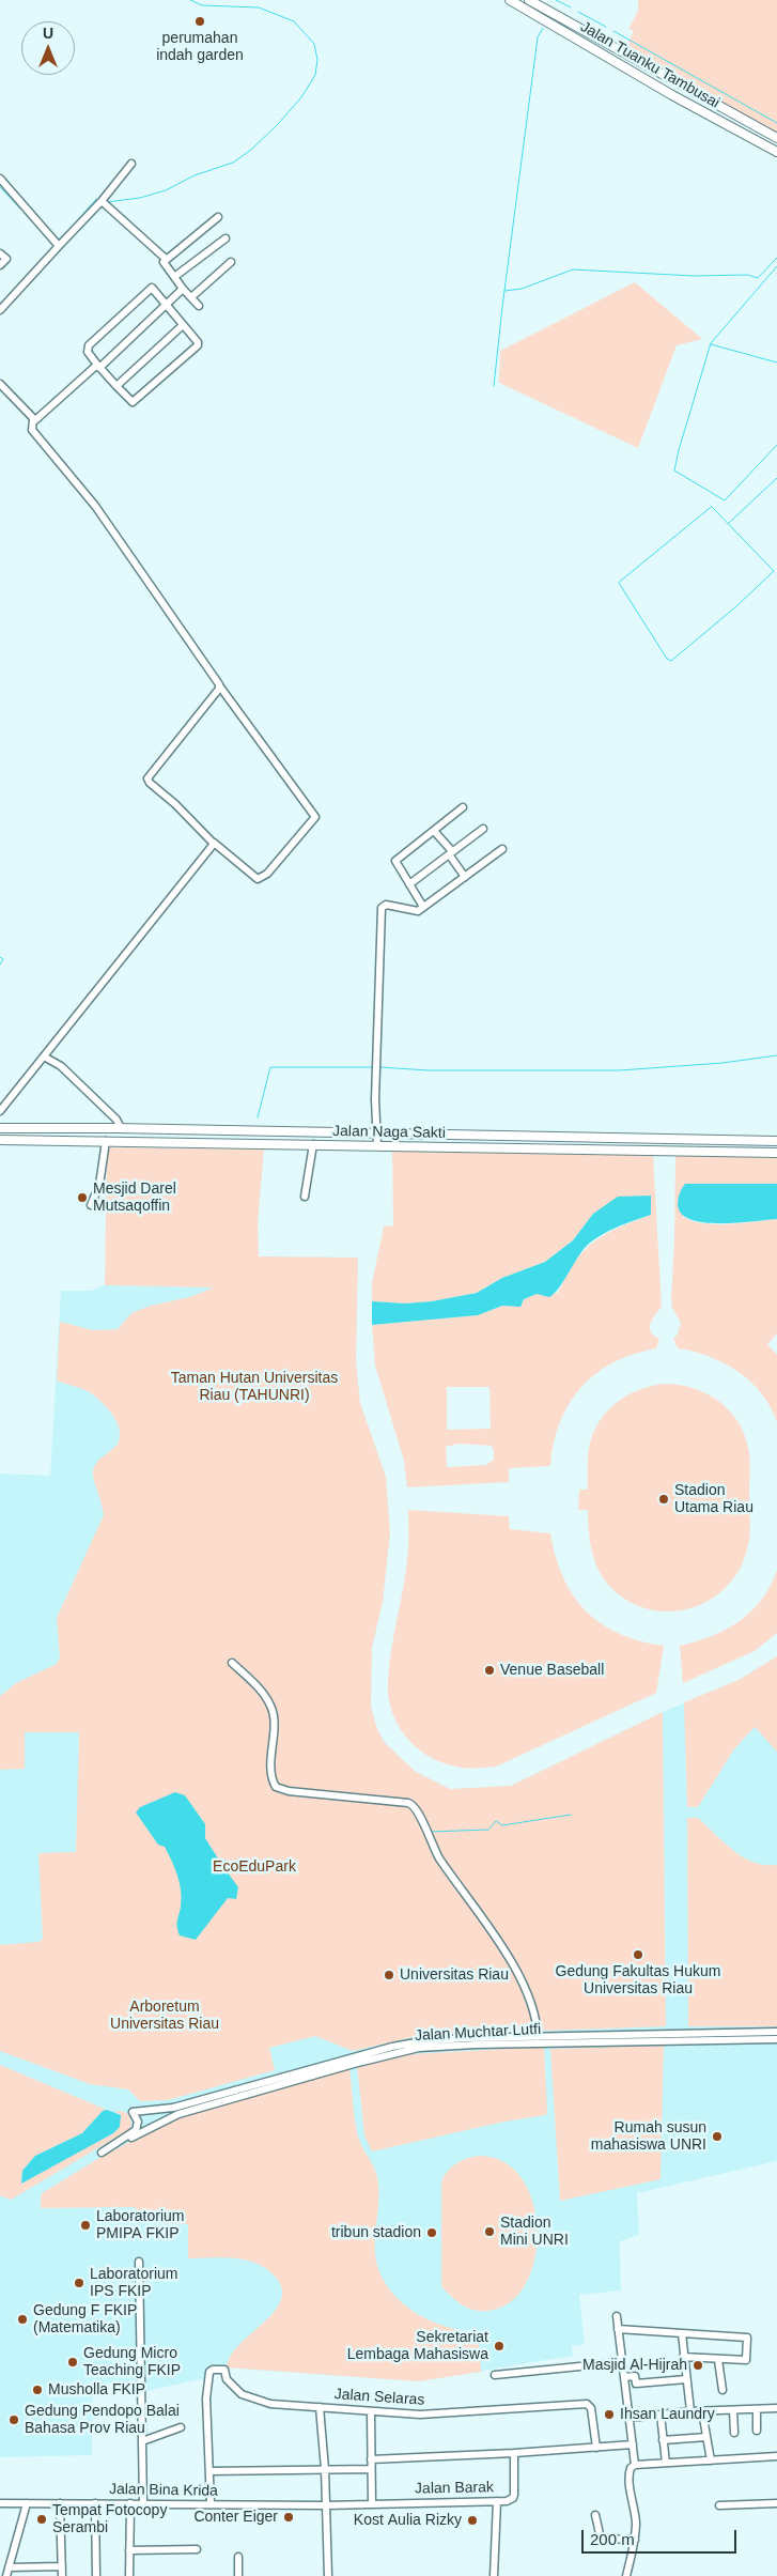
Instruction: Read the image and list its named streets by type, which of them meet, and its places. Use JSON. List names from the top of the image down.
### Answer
{
  "streets": {
    "main road": ["Jalan Tuanku Tambusai", "Jalan Naga Sakti"],
    "street": [
      "Jalan Muchtar Lutfi",
      "Jalan Selaras",
      "Jalan Barak",
      "Jalan Bina Krida"
    ]
  },
  "crossings": [
    ["Jalan Barak", "Jalan Bina Krida"]
  ],
  "parks": ["Taman Hutan Universitas Riau (TAHUNRI)", "EcoEduPark", "Arboretum Universitas Riau"],
  "places": [
    "perumahan indah garden",
    "Mesjid Darel Mutsaqoffin",
    "Stadion Utama Riau",
    "Venue Baseball",
    "Gedung Fakultas Hukum Universitas Riau",
    "Universitas Riau",
    "Rumah susun mahasiswa UNRI",
    "Laboratorium PMIPA FKIP",
    "Stadion Mini UNRI",
    "tribun stadion",
    "Laboratorium IPS FKIP",
    "Gedung F FKIP (Matematika)",
    "Sekretariat Lembaga Mahasiswa",
    "Gedung Micro Teaching FKIP",
    "Masjid Al-Hijrah",
    "Musholla FKIP",
    "Ihsan Laundry",
    "Gedung Pendopo Balai Bahasa Prov Riau",
    "Conter Eiger",
    "Tempat Fotocopy Serambi",
    "Kost Aulia Rizky"
  ],
  "scale_bar": "200 m",
  "north": "top"
}
